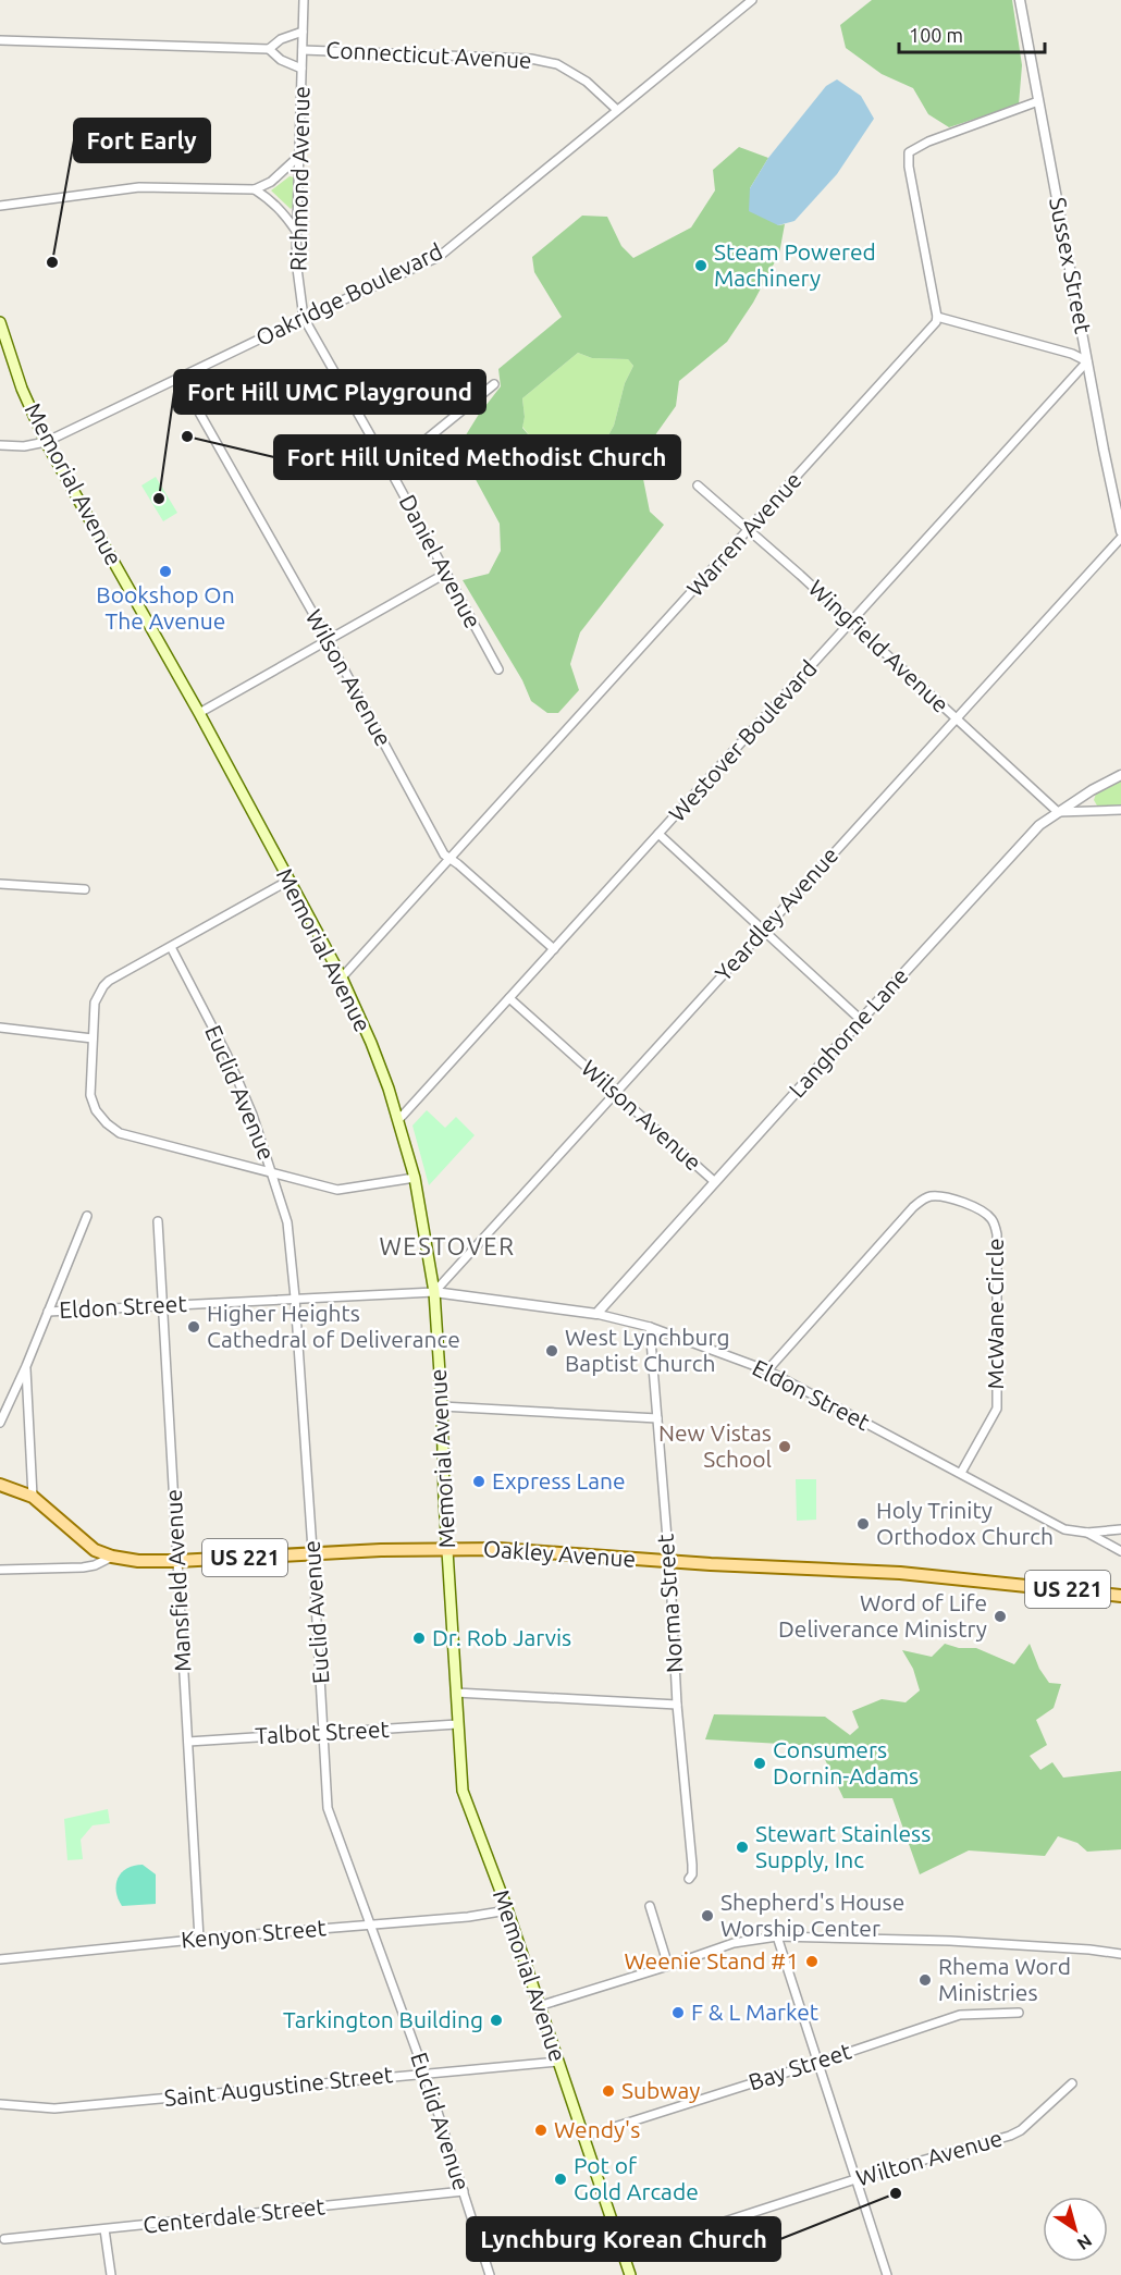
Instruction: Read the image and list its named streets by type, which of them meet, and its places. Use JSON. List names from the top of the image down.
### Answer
{
  "streets": {
    "main road": ["Memorial Avenue", "Oakley Avenue", "US 221"],
    "street": [
      "Connecticut Avenue",
      "Richmond Avenue",
      "Sussex Street",
      "Oakridge Boulevard",
      "Warren Avenue",
      "Daniel Avenue",
      "Wingfield Avenue",
      "Wilson Avenue",
      "Westover Boulevard",
      "Yeardley Avenue",
      "Langhorne Lane",
      "Euclid Avenue",
      "Eldon Street",
      "McWane Circle",
      "Mansfield Avenue",
      "Norma Street",
      "Talbot Street",
      "Kenyon Street",
      "Bay Street",
      "Saint Augustine Street",
      "Wilton Avenue",
      "Centerdale Street"
    ]
  },
  "crossings": [
    ["Connecticut Avenue", "Richmond Avenue"],
    ["Connecticut Avenue", "Oakridge Boulevard"],
    ["Richmond Avenue", "Oakridge Boulevard"],
    ["Richmond Avenue", "Daniel Avenue"],
    ["Sussex Street", "Westover Boulevard"],
    ["Oakridge Boulevard", "Memorial Avenue"],
    ["Oakridge Boulevard", "Daniel Avenue"],
    ["Oakridge Boulevard", "Wilson Avenue"],
    ["Memorial Avenue", "Warren Avenue"],
    ["Memorial Avenue", "Westover Boulevard"],
    ["Memorial Avenue", "Yeardley Avenue"],
    ["Memorial Avenue", "Eldon Street"],
    ["Memorial Avenue", "Oakley Avenue"],
    ["Memorial Avenue", "Talbot Street"],
    ["Memorial Avenue", "Kenyon Street"],
    ["Memorial Avenue", "Bay Street"],
    ["Memorial Avenue", "Saint Augustine Street"],
    ["Memorial Avenue", "Wilton Avenue"],
    ["Warren Avenue", "Wingfield Avenue"],
    ["Warren Avenue", "Wilson Avenue"],
    ["Wingfield Avenue", "Westover Boulevard"],
    ["Wingfield Avenue", "Yeardley Avenue"],
    ["Wingfield Avenue", "Langhorne Lane"],
    ["Wilson Avenue", "Westover Boulevard"],
    ["Wilson Avenue", "Yeardley Avenue"],
    ["Wilson Avenue", "Langhorne Lane"],
    ["Yeardley Avenue", "Eldon Street"],
    ["Langhorne Lane", "Eldon Street"],
    ["Euclid Avenue", "Eldon Street"],
    ["Euclid Avenue", "Oakley Avenue"],
    ["Euclid Avenue", "Talbot Street"],
    ["Euclid Avenue", "Kenyon Street"],
    ["Euclid Avenue", "Saint Augustine Street"],
    ["Euclid Avenue", "Centerdale Street"],
    ["Eldon Street", "McWane Circle"],
    ["Eldon Street", "Mansfield Avenue"],
    ["Eldon Street", "Norma Street"],
    ["Oakley Avenue", "US 221"],
    ["Oakley Avenue", "Mansfield Avenue"],
    ["Oakley Avenue", "Norma Street"],
    ["Mansfield Avenue", "Talbot Street"],
    ["Mansfield Avenue", "Kenyon Street"]
  ],
  "districts": ["WESTOVER"],
  "places": [
    "Fort Early",
    "Steam Powered Machinery",
    "Fort Hill United Methodist Church",
    "Fort Hill UMC Playground",
    "Bookshop On The Avenue",
    "Higher Heights Cathedral of Deliverance",
    "West Lynchburg Baptist Church",
    "New Vistas School",
    "Express Lane",
    "Holy Trinity Orthodox Church",
    "Word of Life Deliverance Ministry",
    "Dr. Rob Jarvis",
    "Consumers Dornin-Adams",
    "Stewart Stainless Supply, Inc",
    "Shepherd's House Worship Center",
    "Weenie Stand #1",
    "Rhema Word Ministries",
    "F & L Market",
    "Tarkington Building",
    "Subway",
    "Wendy's",
    "Pot of Gold Arcade",
    "Lynchburg Korean Church"
  ],
  "scale_bar": "100 m",
  "north": "bottom right"
}
